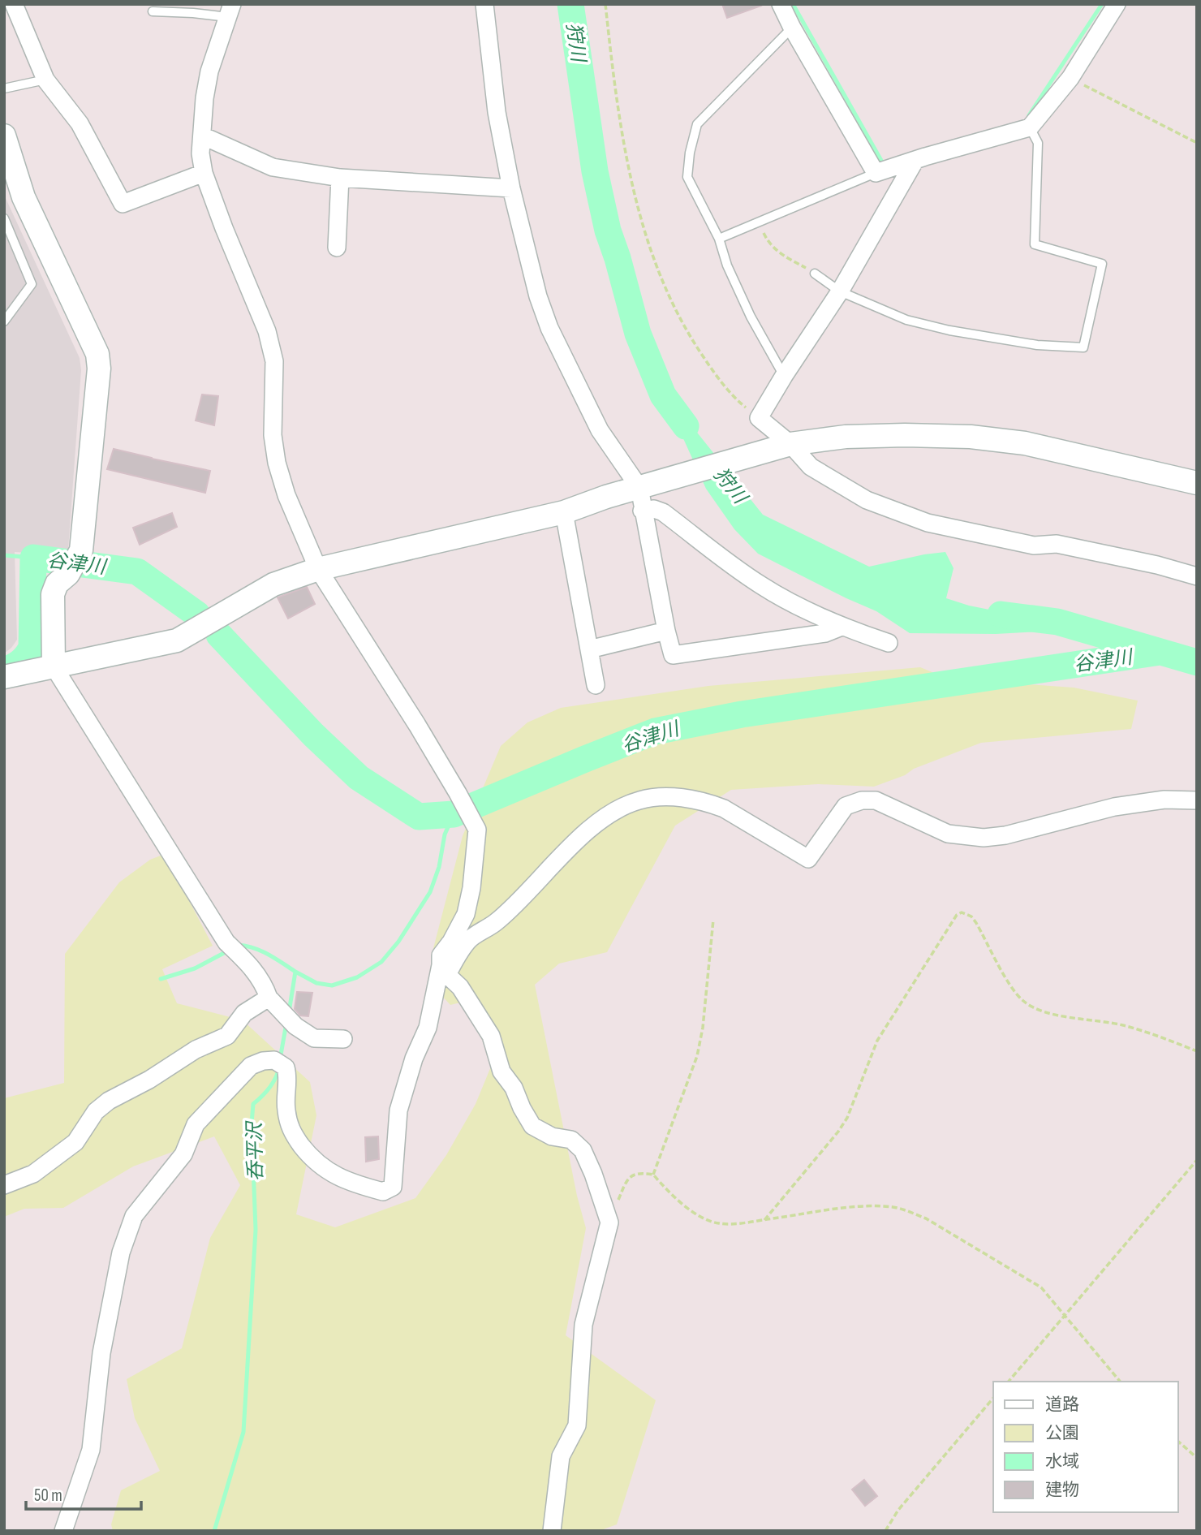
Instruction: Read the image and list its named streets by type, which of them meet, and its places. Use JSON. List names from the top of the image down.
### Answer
{
  "water": ["狩川", "谷津川", "呑平沢"],
  "legend": [
    "道路",
    "公園",
    "水域",
    "建物"
  ],
  "scale_bar": "50 m"
}
